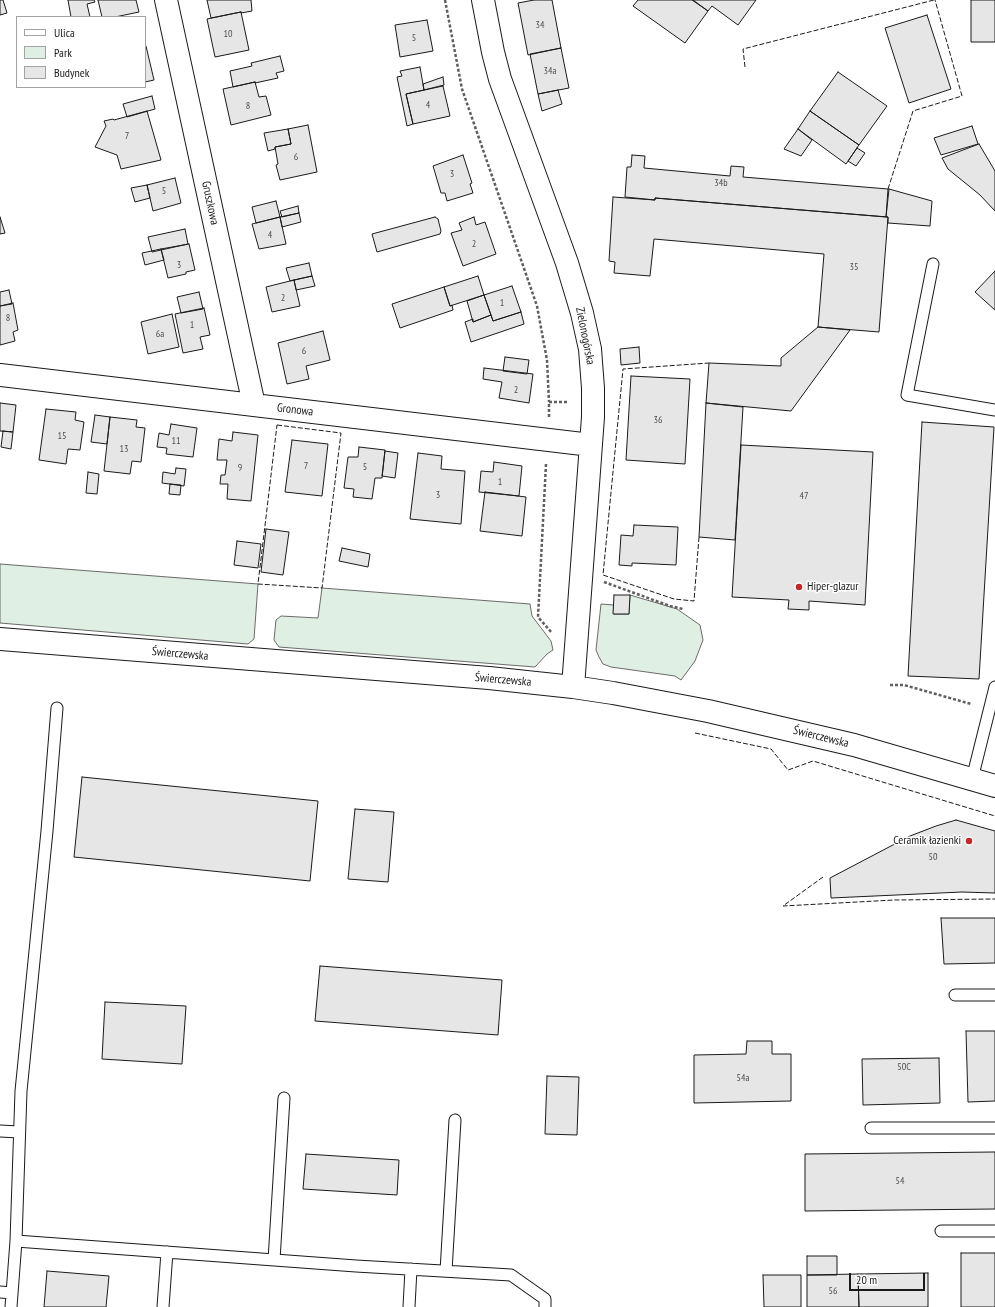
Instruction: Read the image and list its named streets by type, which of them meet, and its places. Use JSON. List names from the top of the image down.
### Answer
{
  "streets": {
    "street": [
      "Gruszkowa",
      "Zielonogórska",
      "Gronowa",
      "Świerczewska"
    ]
  },
  "crossings": [
    ["Gruszkowa", "Gronowa"],
    ["Zielonogórska", "Gronowa"],
    ["Zielonogórska", "Świerczewska"]
  ],
  "places": ["Hiper-glazur", "Ceramik łazienki"],
  "house_numbers": [
    "34",
    "10",
    "5",
    "34a",
    "4",
    "8",
    "7",
    "6",
    "3",
    "34b",
    "5",
    "4",
    "2",
    "3",
    "35",
    "2",
    "1",
    "8",
    "1",
    "6a",
    "6",
    "2",
    "36",
    "15",
    "11",
    "13",
    "7",
    "5",
    "9",
    "1",
    "3",
    "47",
    "50",
    "50C",
    "54a",
    "54",
    "56"
  ],
  "legend": ["Ulica", "Park", "Budynek"],
  "scale_bar": "20 m"
}
